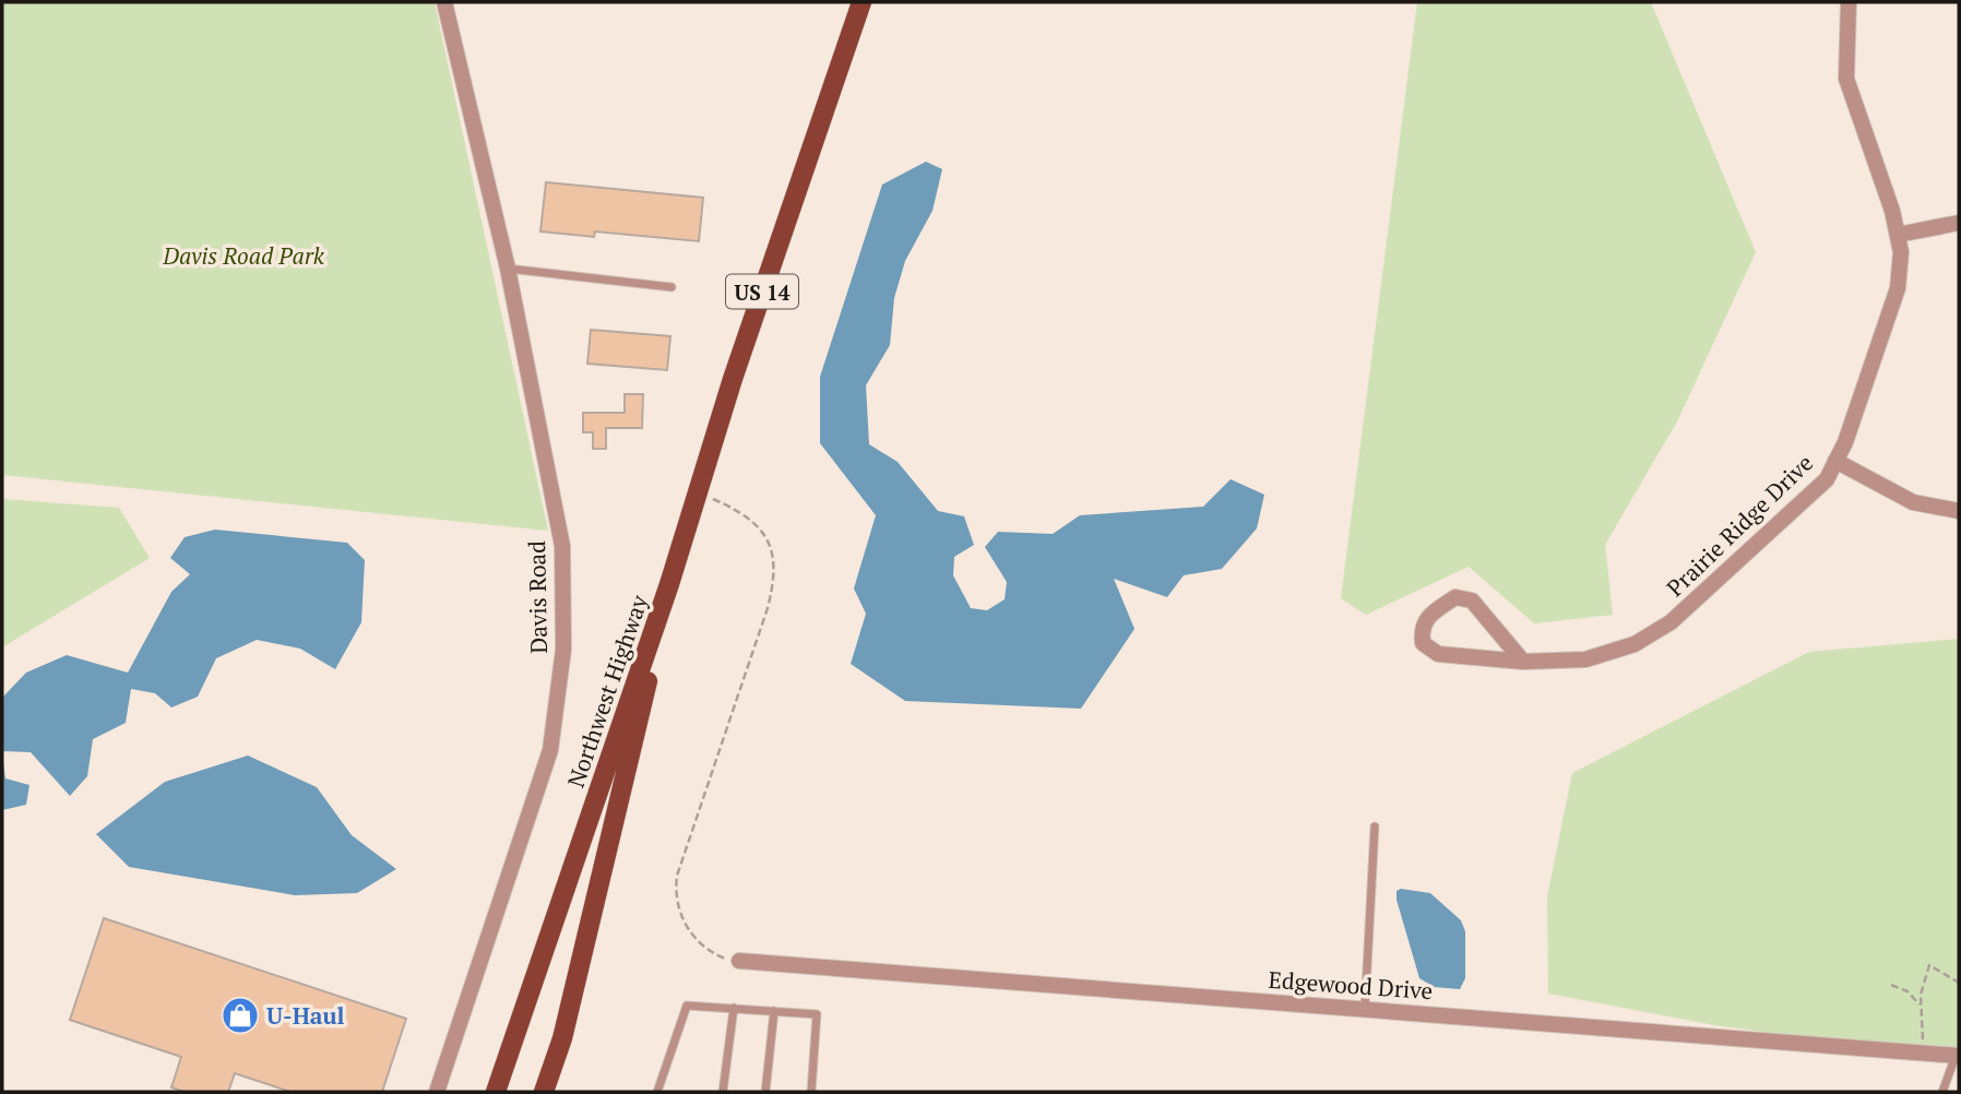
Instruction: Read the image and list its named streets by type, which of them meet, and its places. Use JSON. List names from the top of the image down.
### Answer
{
  "streets": {
    "main road": ["US 14", "Northwest Highway"],
    "street": ["Prairie Ridge Drive", "Davis Road", "Edgewood Drive"]
  },
  "crossings": [
    ["US 14", "Northwest Highway"]
  ],
  "parks": ["Davis Road Park"],
  "places": {
    "shop": ["U-Haul"]
  }
}
